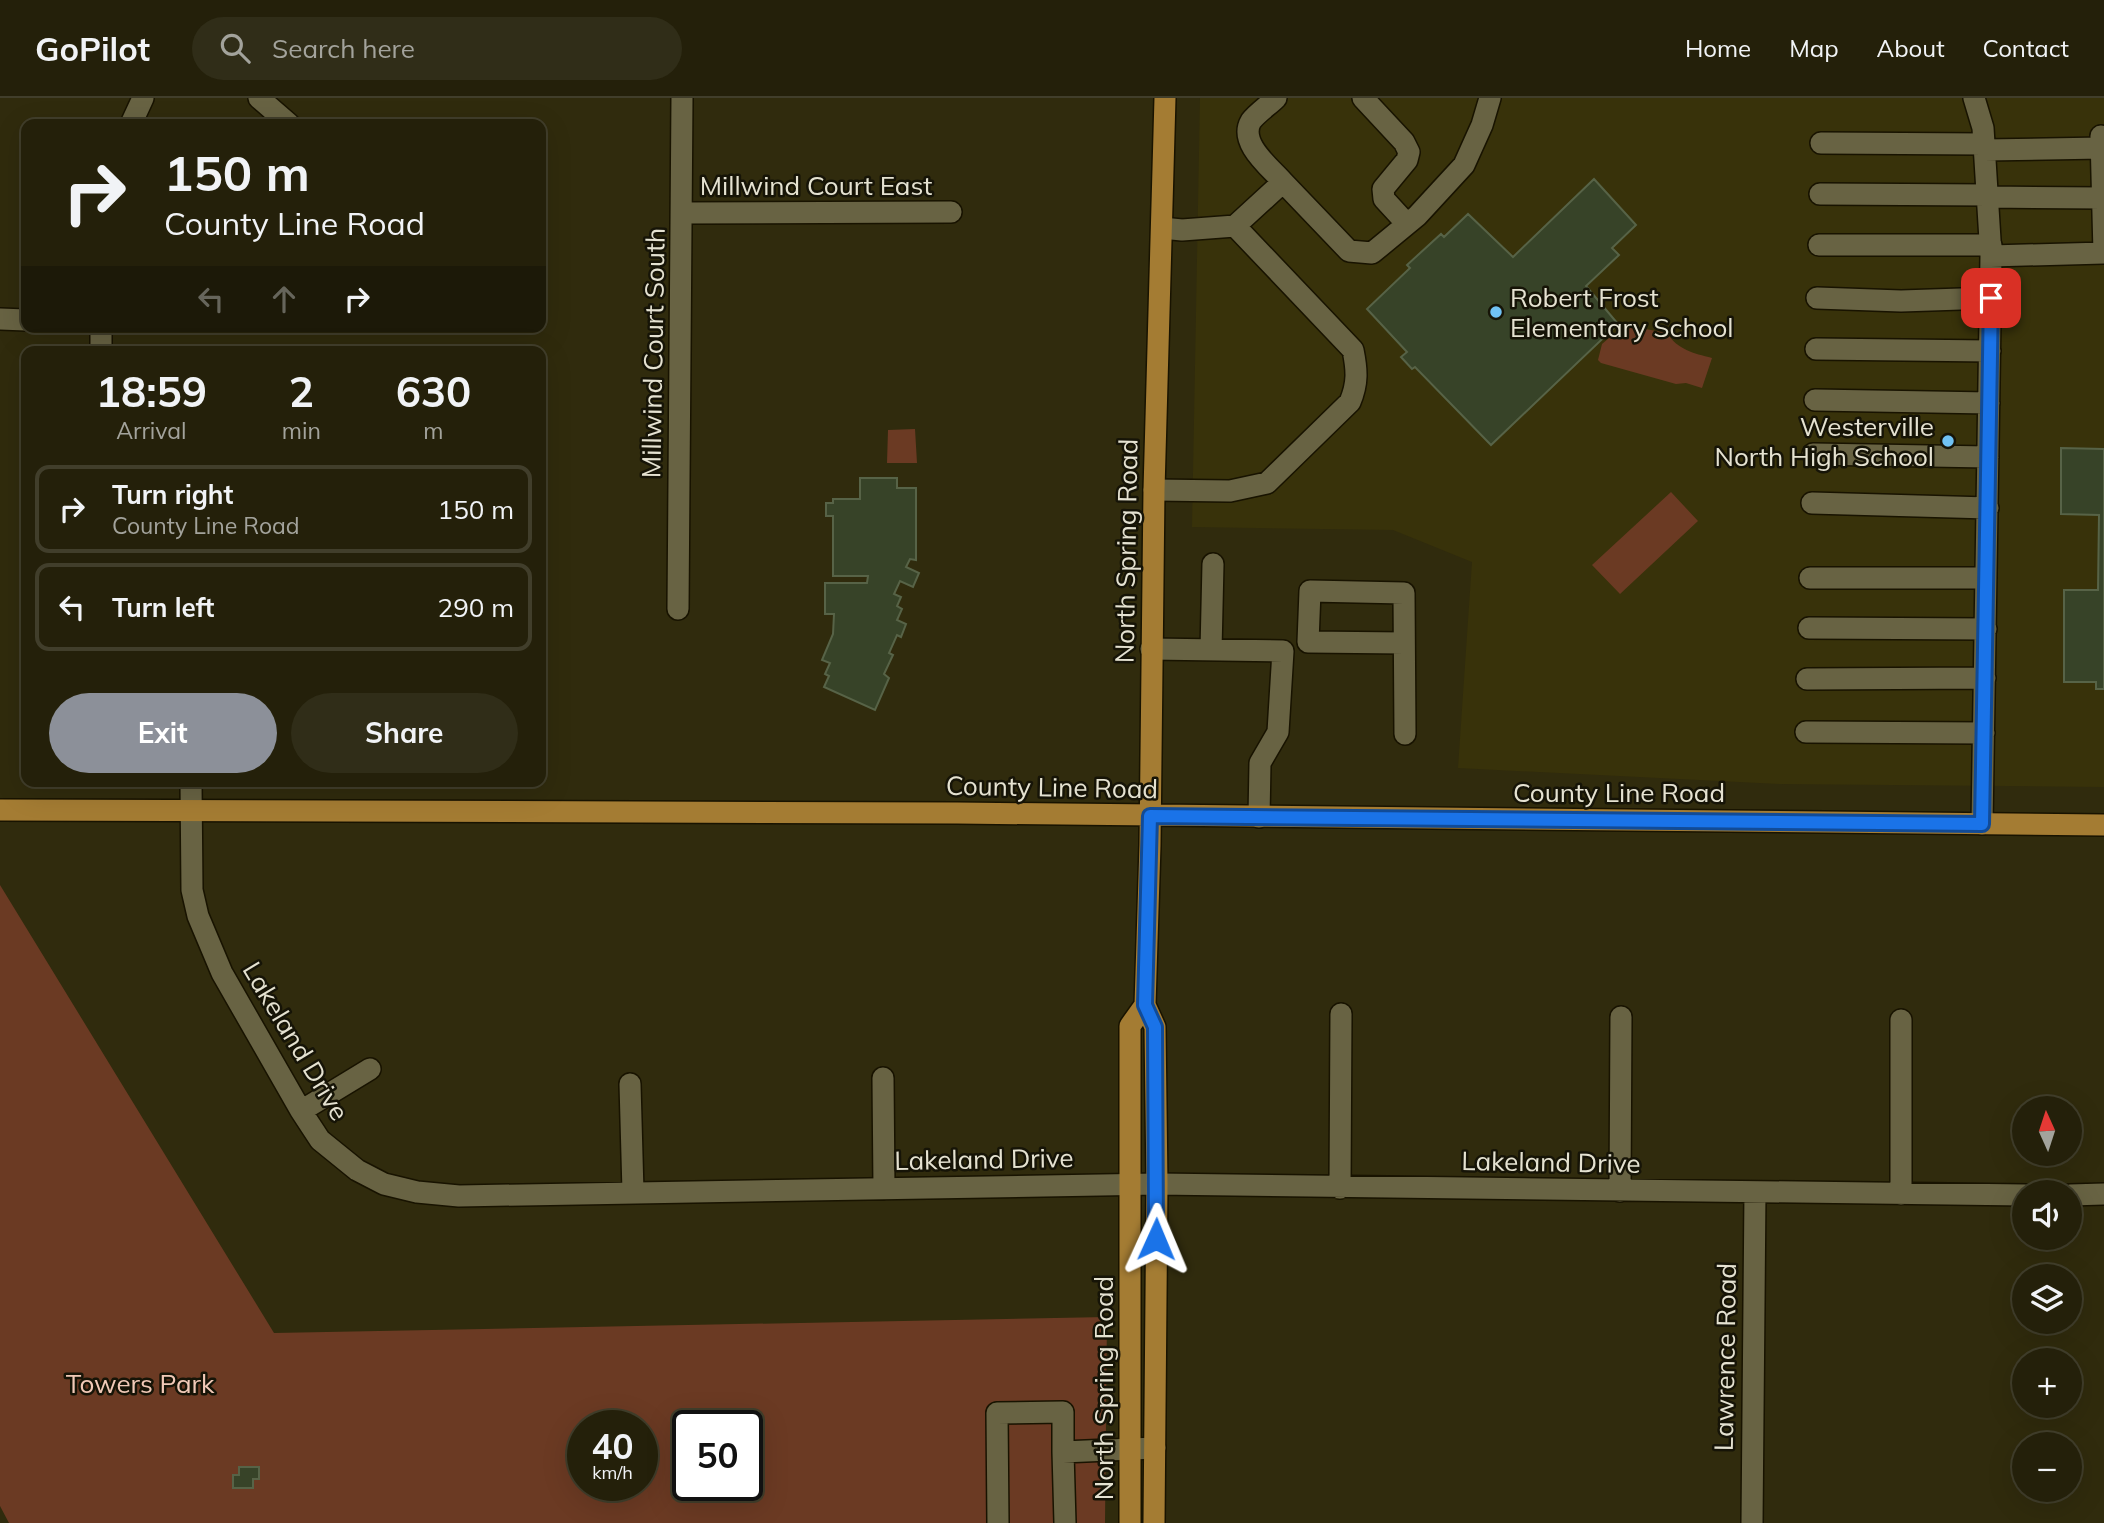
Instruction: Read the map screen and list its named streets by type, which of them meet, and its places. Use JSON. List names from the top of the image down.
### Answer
{
  "streets": {
    "main road": ["North Spring Road", "County Line Road"],
    "street": [
      "Millwind Court East",
      "Millwind Court South",
      "Lakeland Drive",
      "Lawrence Road"
    ]
  },
  "crossings": [
    ["Millwind Court East", "Millwind Court South"],
    ["North Spring Road", "County Line Road"],
    ["North Spring Road", "Lakeland Drive"],
    ["County Line Road", "Lakeland Drive"],
    ["Lakeland Drive", "Lawrence Road"]
  ],
  "parks": ["Towers Park"],
  "places": ["Robert Frost Elementary School", "Westerville North High School"],
  "north": "top",
  "page": {
    "header": "GoPilot",
    "search": "Search here",
    "nav": [
      "Home",
      "Map",
      "About",
      "Contact"
    ],
    "turn": ["150 m", "County Line Road"],
    "eta": [
      "18:59",
      "Arrival",
      "2",
      "min",
      "630",
      "m"
    ],
    "list": [
      {
        "name": "Turn right",
        "note": "County Line Road",
        "value": "150 m"
      },
      {
        "name": "Turn left",
        "value": "290 m"
      }
    ],
    "buttons": ["Exit", "Share"],
    "map_buttons": ["+", "−"],
    "speed": "40 km/h",
    "limit": "50"
  }
}
